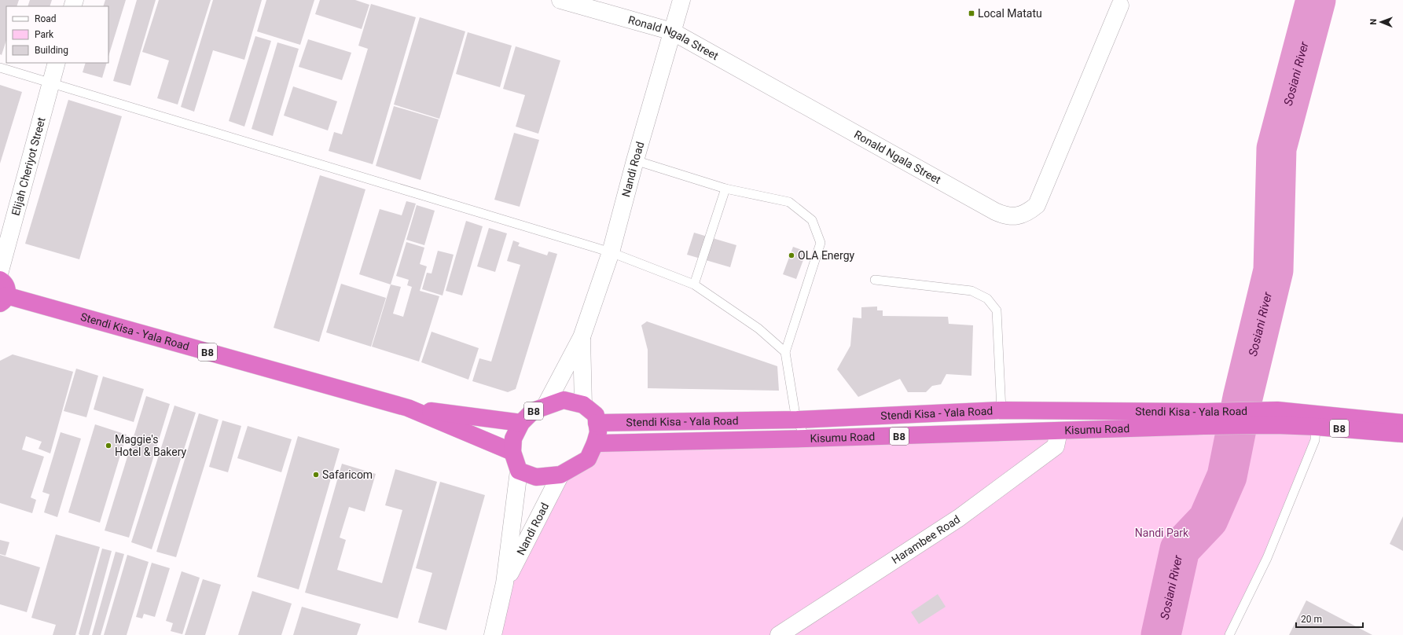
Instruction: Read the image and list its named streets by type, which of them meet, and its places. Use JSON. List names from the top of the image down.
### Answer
{
  "streets": {
    "highway": ["Stendi Kisa - Yala Road", "B8", "Kisumu Road"],
    "street": [
      "Ronald Ngala Street",
      "Elijah Cheriyot Street",
      "Nandi Road",
      "Harambee Road"
    ]
  },
  "crossings": [
    ["Ronald Ngala Street", "Nandi Road"],
    ["Nandi Road", "Stendi Kisa - Yala Road"],
    ["Nandi Road", "B8"],
    ["Nandi Road", "Kisumu Road"],
    ["Stendi Kisa - Yala Road", "B8"],
    ["Stendi Kisa - Yala Road", "Kisumu Road"],
    ["B8", "Kisumu Road"],
    ["Kisumu Road", "Harambee Road"]
  ],
  "water": ["Sosiani River"],
  "parks": ["Nandi Park"],
  "places": {
    "transit": ["Local Matatu"],
    "other": ["OLA Energy", "Maggie's Hotel & Bakery", "Safaricom"]
  },
  "legend": ["Road", "Park", "Building"],
  "scale_bar": "20 m",
  "north": "left"
}
